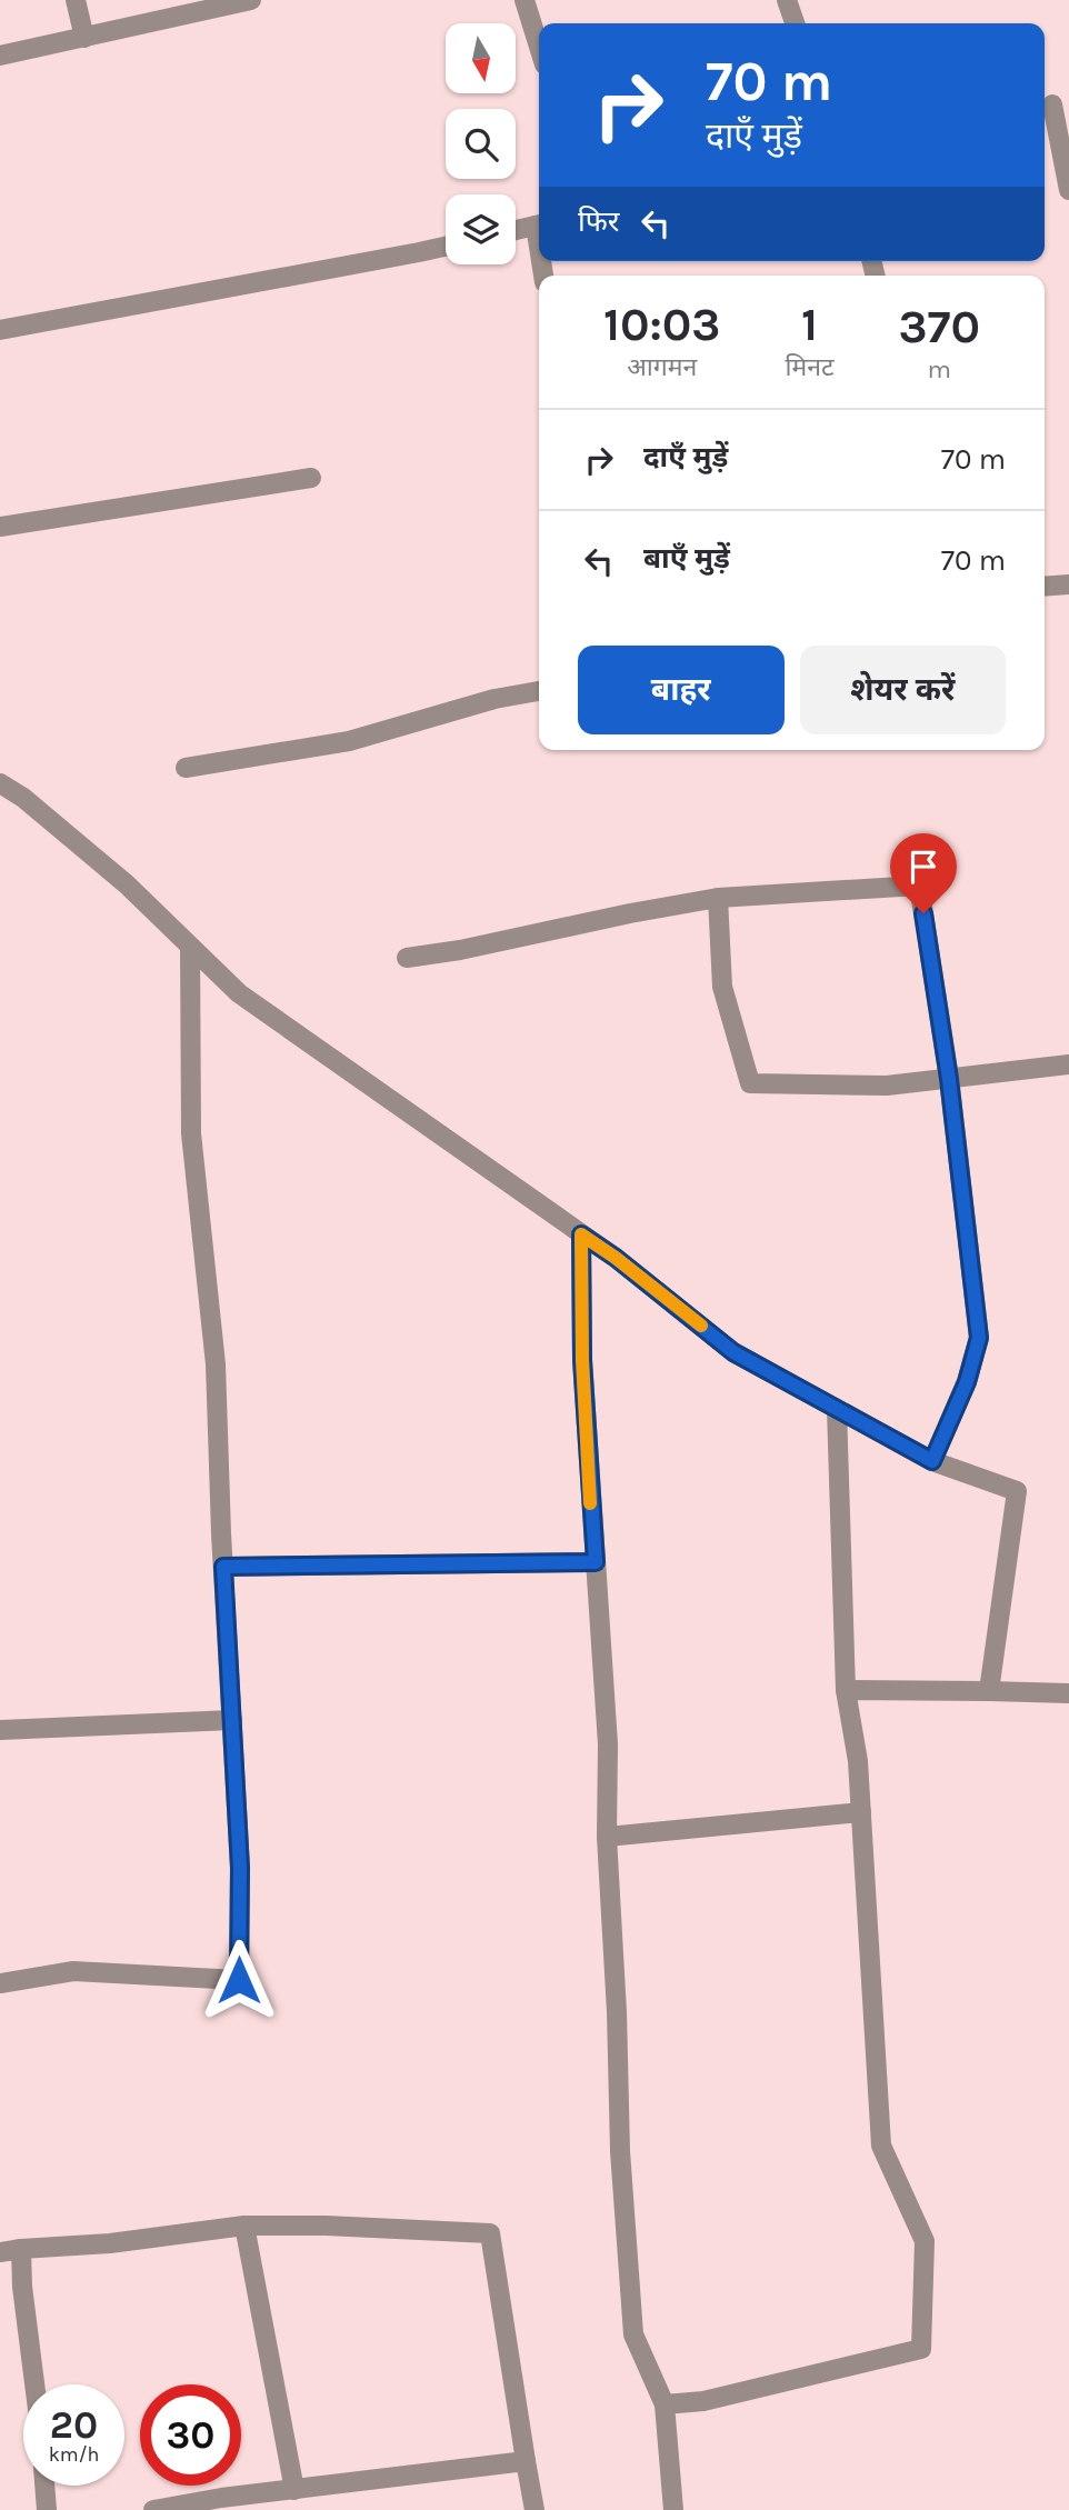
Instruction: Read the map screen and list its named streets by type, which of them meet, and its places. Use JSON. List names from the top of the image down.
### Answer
{
  "north": "bottom",
  "page": {
    "turn": ["70 m", "दाएँ मुड़ें"],
    "then": "फिर",
    "eta": [
      "10:03",
      "आगमन",
      "1",
      "मिनट",
      "370",
      "m"
    ],
    "list": [
      {
        "name": "दाएँ मुड़ें",
        "value": "70 m"
      },
      {
        "name": "बाएँ मुड़ें",
        "value": "70 m"
      }
    ],
    "buttons": ["बाहर", "शेयर करें"],
    "speed": "20 km/h",
    "limit": "30"
  }
}
